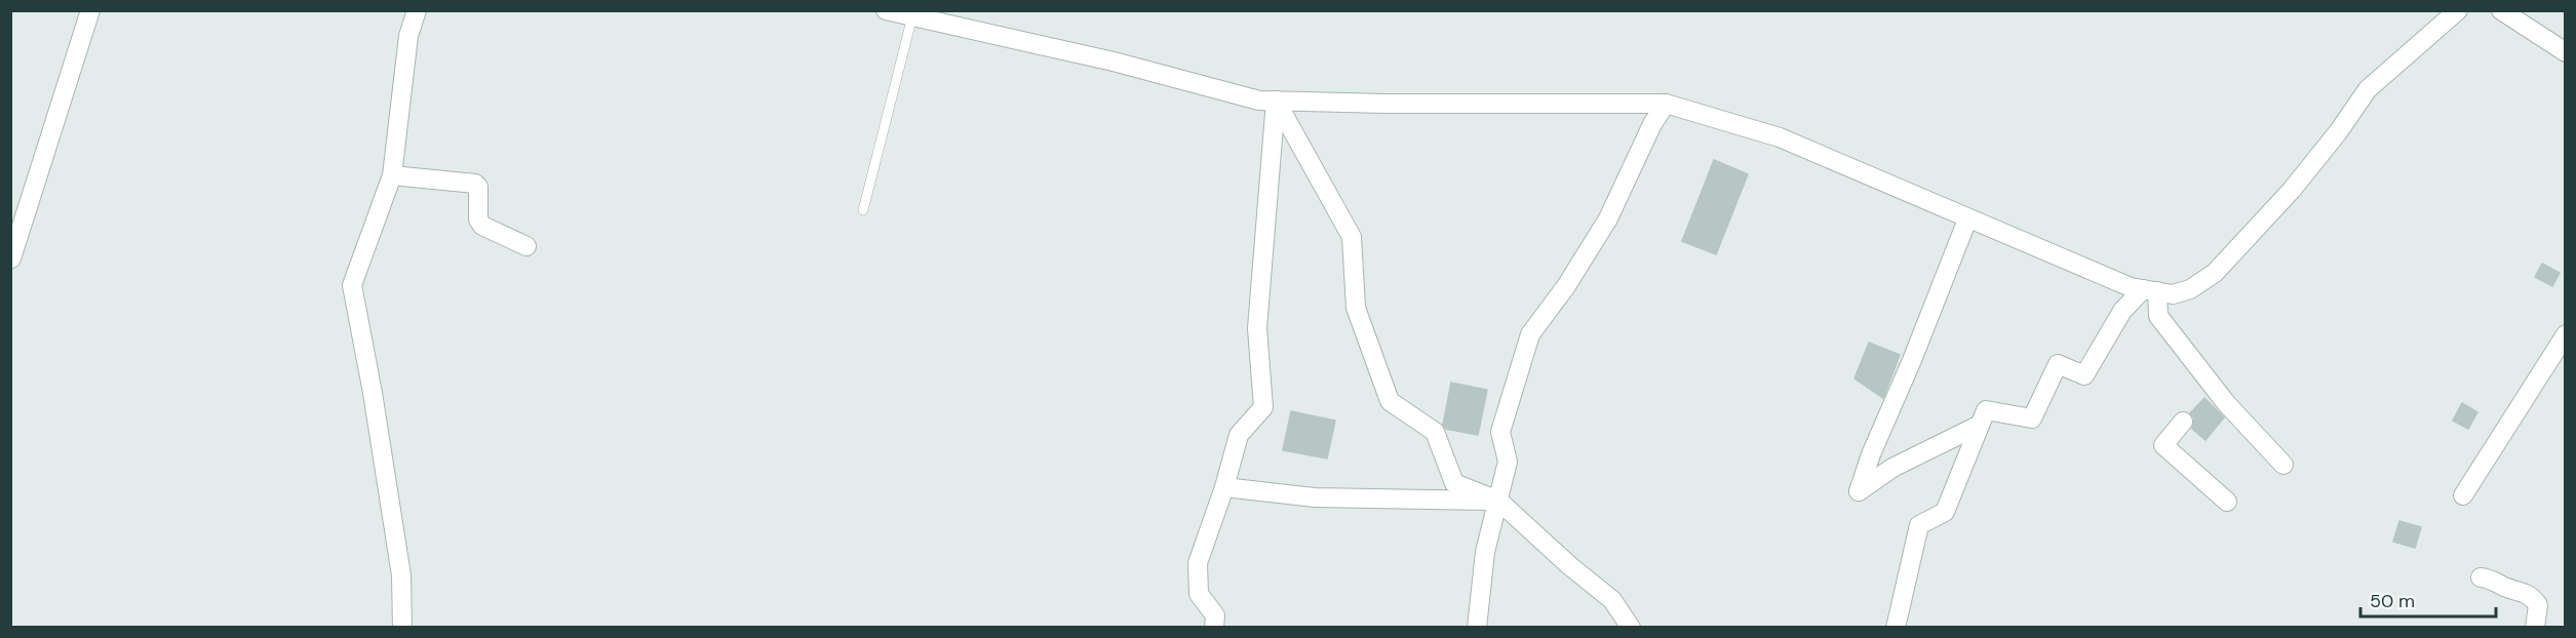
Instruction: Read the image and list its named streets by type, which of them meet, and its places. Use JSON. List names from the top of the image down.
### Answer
{
  "scale_bar": "50 m"
}
